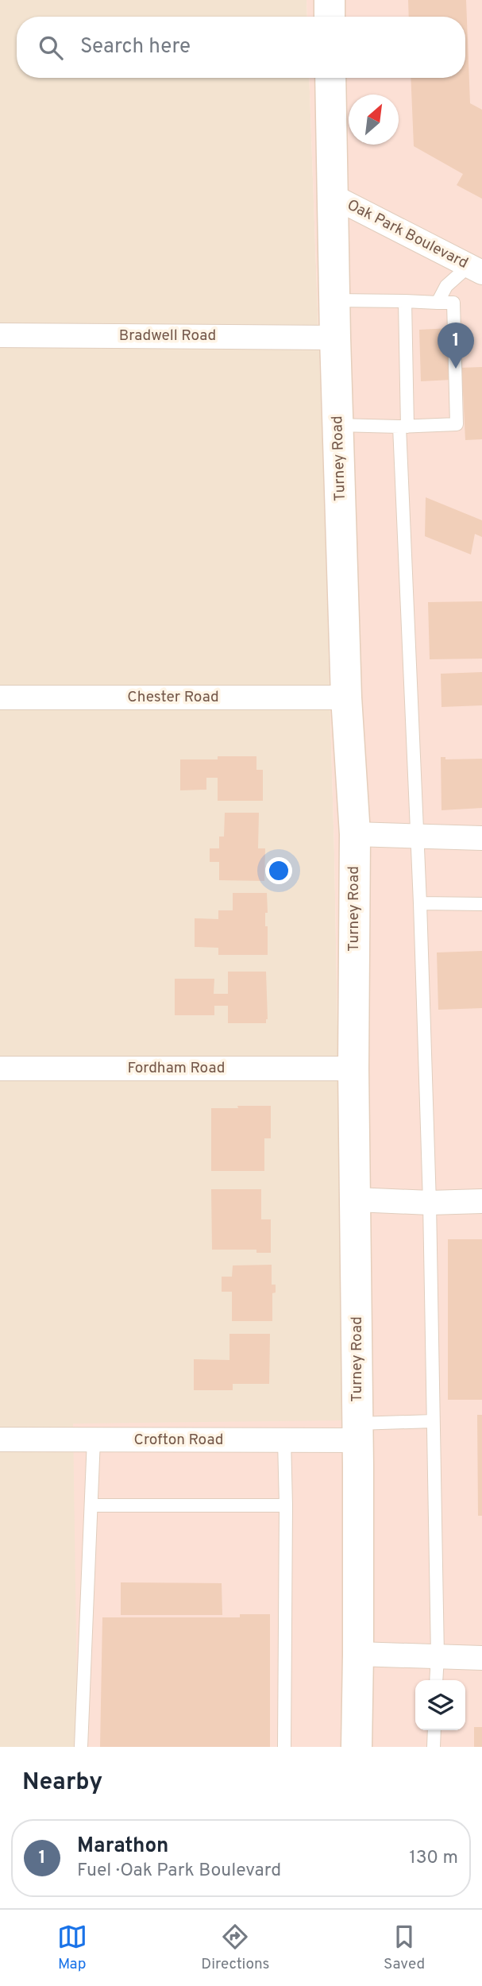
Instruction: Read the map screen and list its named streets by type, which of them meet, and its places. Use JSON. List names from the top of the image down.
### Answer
{
  "streets": {
    "main road": ["Turney Road"],
    "street": [
      "Oak Park Boulevard",
      "Bradwell Road",
      "Chester Road",
      "Fordham Road",
      "Crofton Road"
    ]
  },
  "crossings": [
    ["Oak Park Boulevard", "Turney Road"],
    ["Bradwell Road", "Turney Road"],
    ["Turney Road", "Chester Road"],
    ["Turney Road", "Fordham Road"],
    ["Turney Road", "Crofton Road"]
  ],
  "north": "top right",
  "page": {
    "search": "Search here",
    "pins": "1",
    "heading": "Nearby",
    "list": [
      {
        "mark": "1",
        "name": "Marathon",
        "note": "Fuel · Oak Park Boulevard",
        "value": "130 m"
      }
    ],
    "nav": ["Map", "Directions", "Saved"]
  }
}
